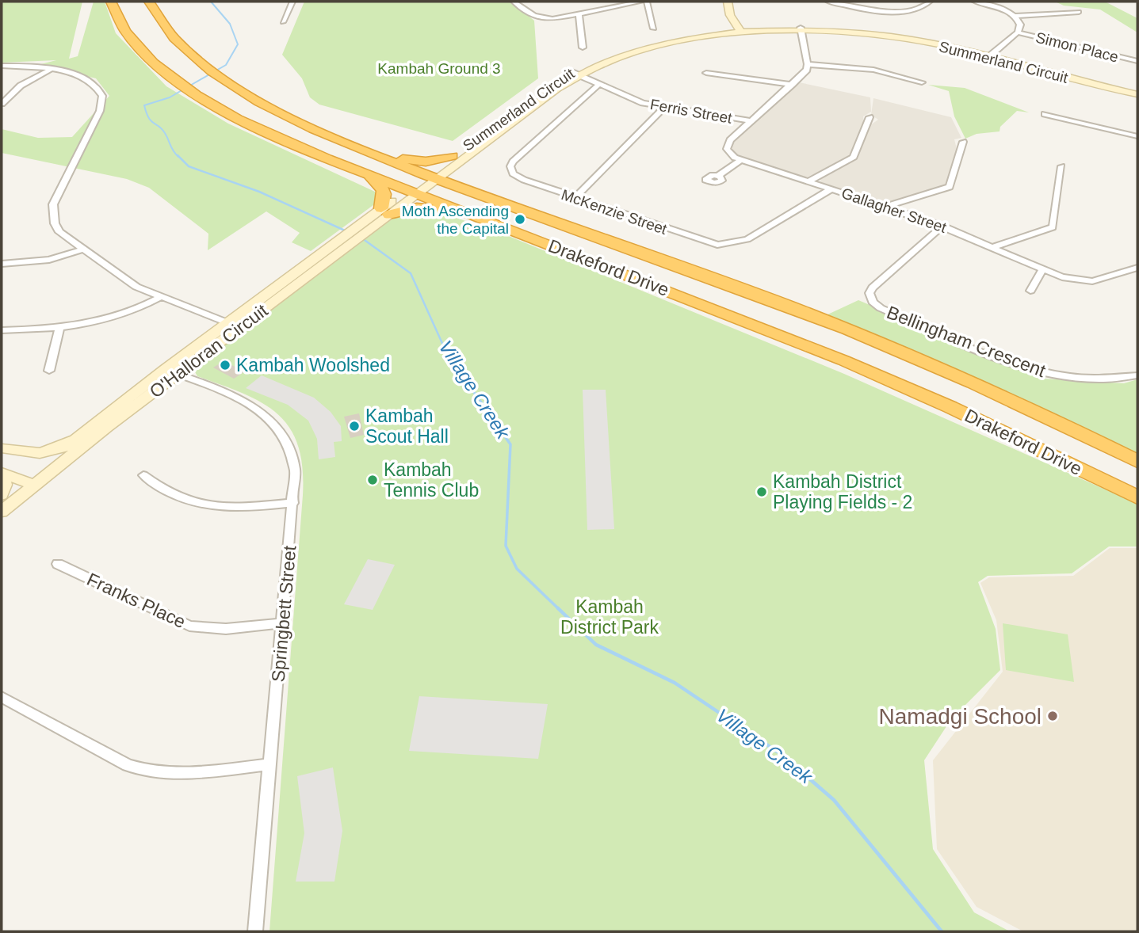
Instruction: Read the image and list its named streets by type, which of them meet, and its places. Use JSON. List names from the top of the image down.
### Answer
{
  "streets": {
    "highway": ["Drakeford Drive"],
    "street": [
      "Simon Place",
      "Summerland Circuit",
      "Ferris Street",
      "Gallagher Street",
      "McKenzie Street",
      "Bellingham Crescent",
      "O'Halloran Circuit",
      "Franks Place",
      "Springbett Street"
    ]
  },
  "crossings": [
    ["Summerland Circuit", "Ferris Street"],
    ["Summerland Circuit", "Drakeford Drive"],
    ["Summerland Circuit", "O'Halloran Circuit"],
    ["Ferris Street", "McKenzie Street"],
    ["Gallagher Street", "McKenzie Street"],
    ["Gallagher Street", "Bellingham Crescent"],
    ["Drakeford Drive", "O'Halloran Circuit"],
    ["O'Halloran Circuit", "Springbett Street"],
    ["Franks Place", "Springbett Street"]
  ],
  "water": ["Village Creek"],
  "parks": ["Kambah Ground 3", "Kambah District Park"],
  "places": [
    "Moth Ascending the Capital",
    "Kambah Woolshed",
    "Kambah Scout Hall",
    "Kambah Tennis Club",
    "Kambah District Playing Fields - 2",
    "Namadgi School"
  ]
}
